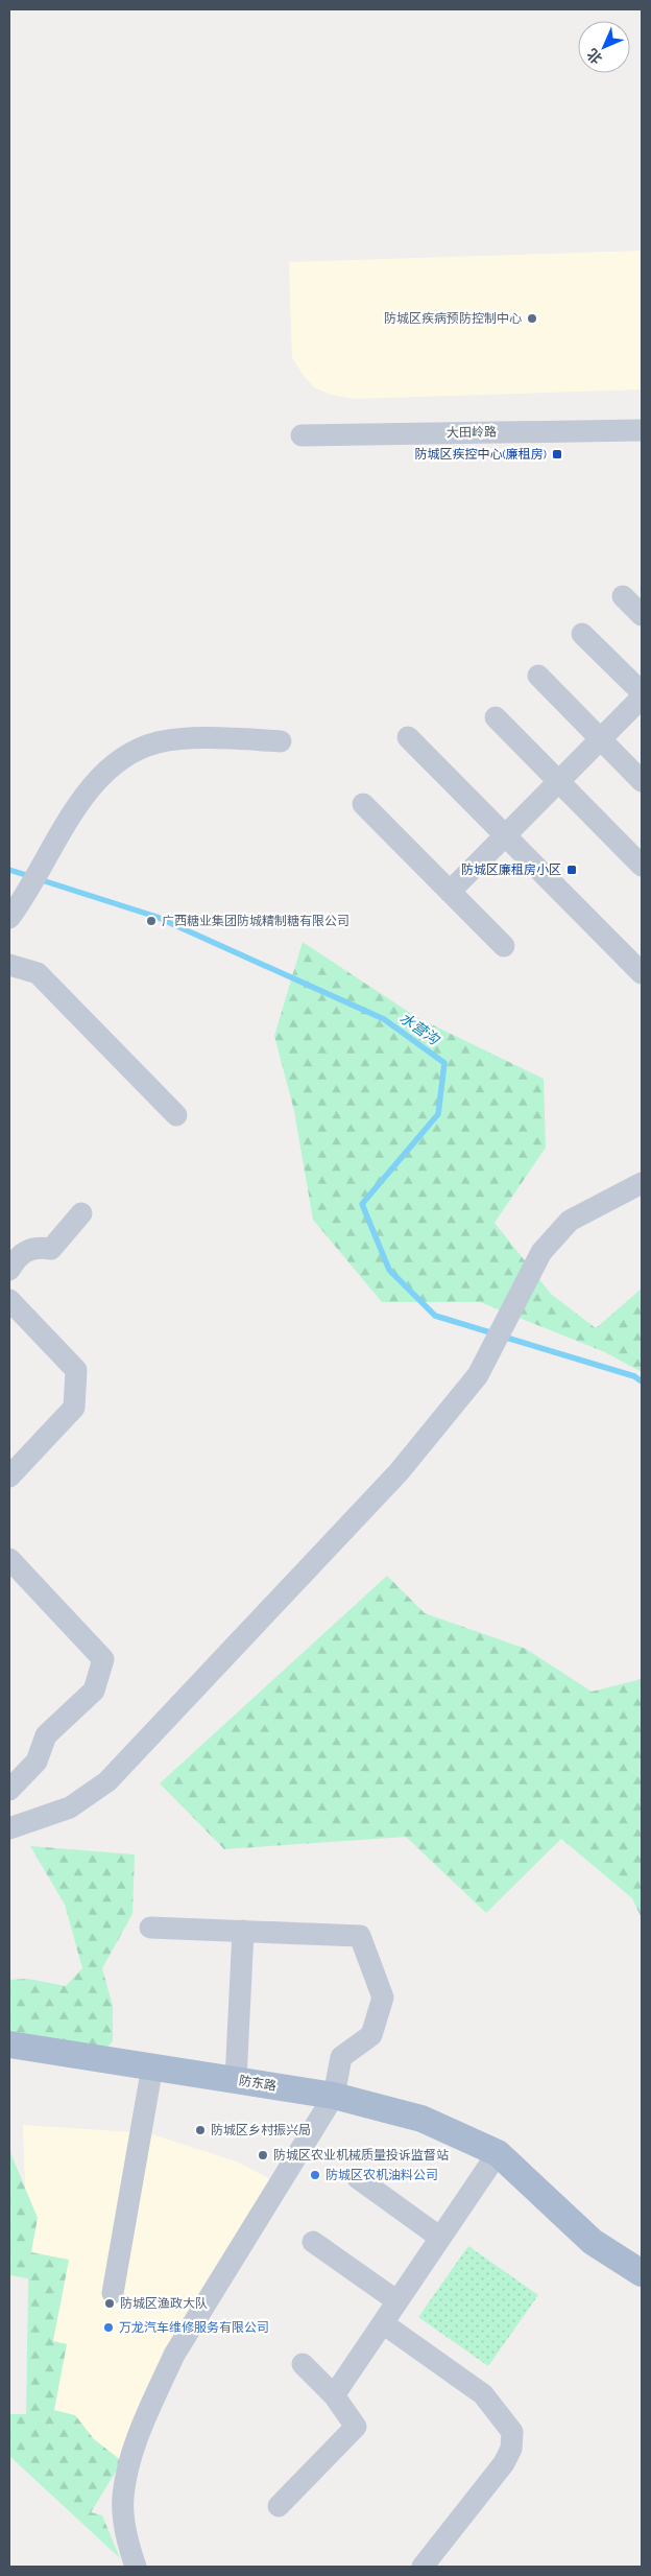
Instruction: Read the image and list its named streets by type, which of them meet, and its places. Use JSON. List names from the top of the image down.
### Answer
{
  "streets": {
    "main road": ["防东路"],
    "street": ["大田岭路"]
  },
  "water": ["水营沟"],
  "places": {
    "other": [
      "防城区疾病预防控制中心",
      "广西糖业集团防城精制糖有限公司",
      "防城区乡村振兴局",
      "防城区农业机械质量投诉监督站",
      "防城区农机油料公司",
      "防城区渔政大队",
      "万龙汽车维修服务有限公司"
    ],
    "transit": ["防城区疾控中心(廉租房)", "防城区廉租房小区"]
  },
  "north": "bottom left"
}
